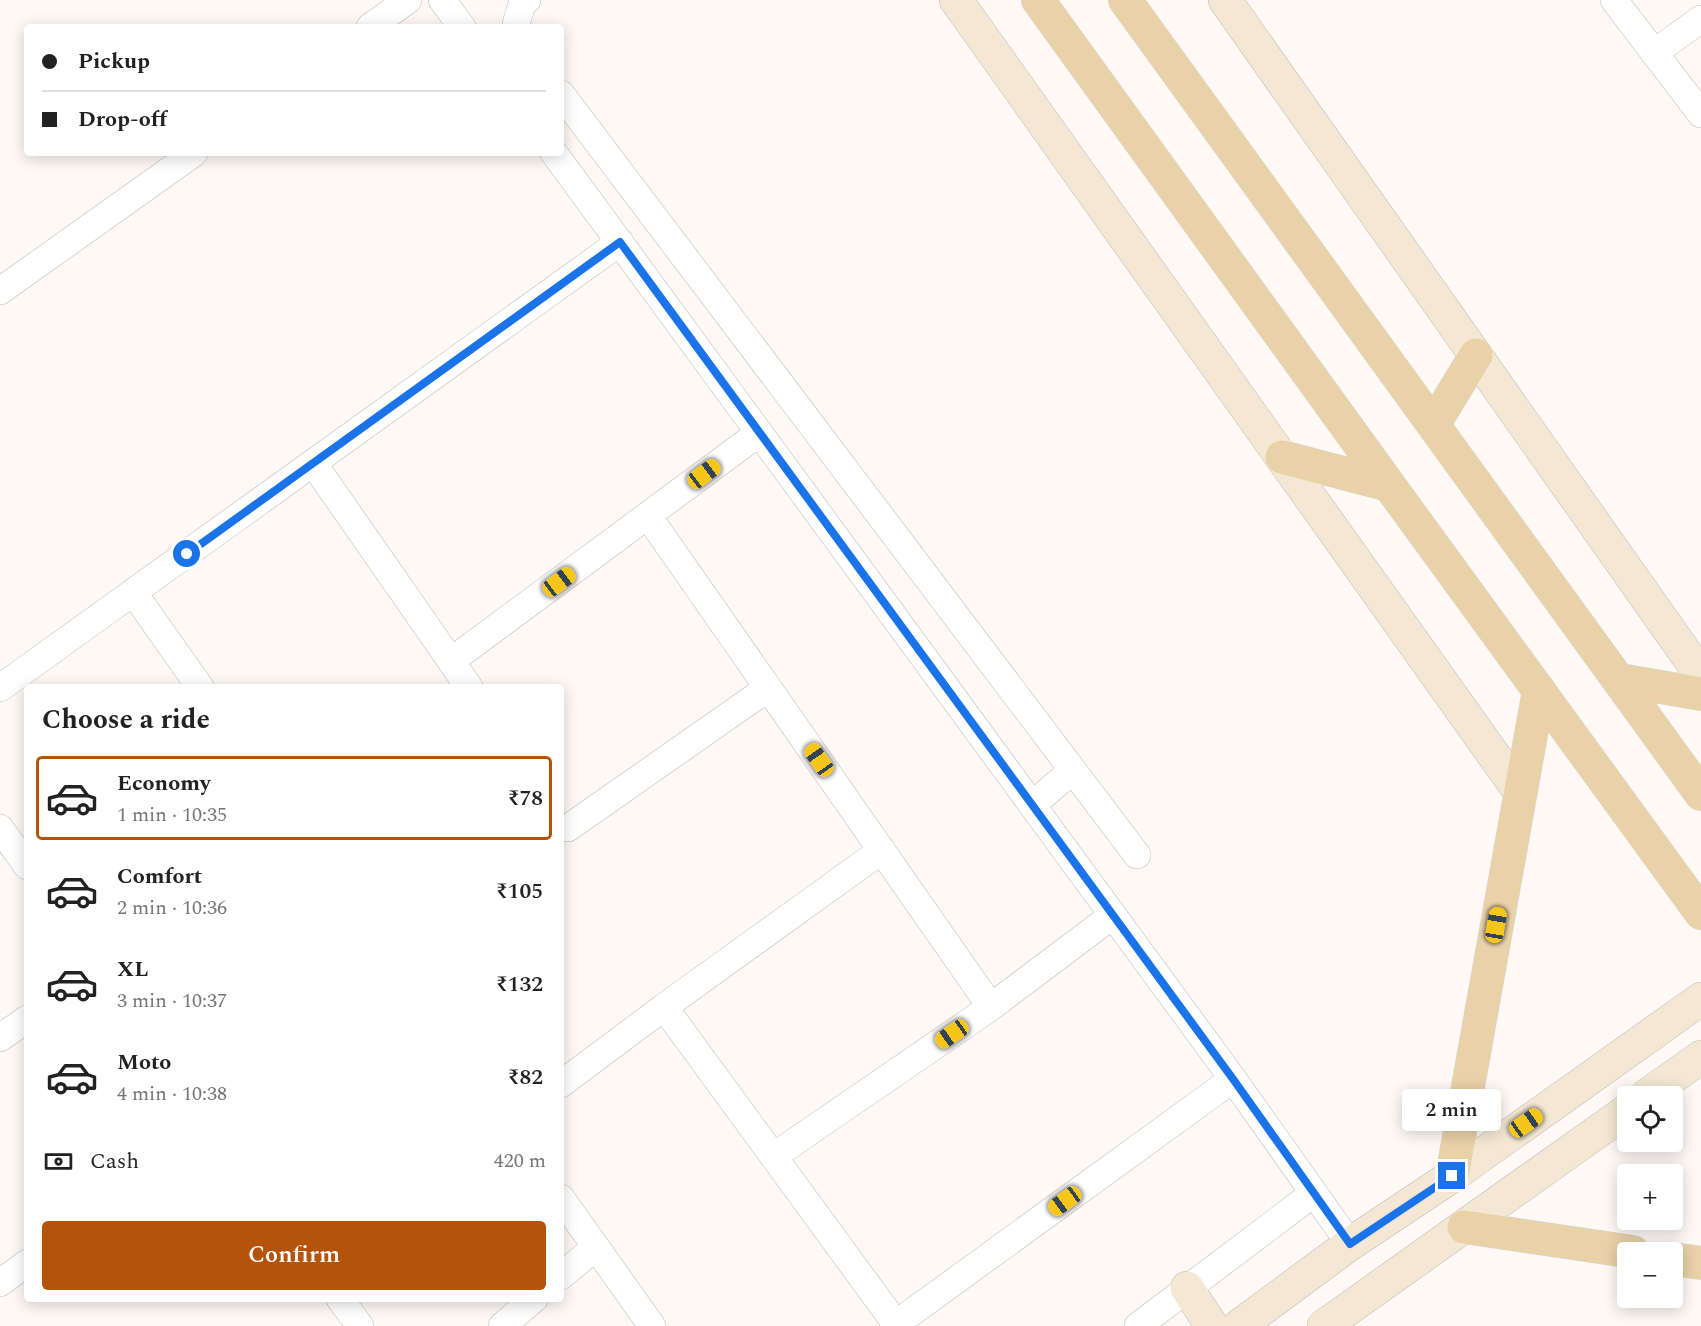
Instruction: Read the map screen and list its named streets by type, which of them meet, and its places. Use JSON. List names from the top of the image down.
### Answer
{
  "page": {
    "banner": ["Pickup", "Drop-off"],
    "heading": "Choose a ride",
    "list": [
      {
        "name": "Economy",
        "note": "1 min · 10:35",
        "value": "₹78"
      },
      {
        "name": "Comfort",
        "note": "2 min · 10:36",
        "value": "₹105"
      },
      {
        "name": "XL",
        "note": "3 min · 10:37",
        "value": "₹132"
      },
      {
        "name": "Moto",
        "note": "4 min · 10:38",
        "value": "₹82"
      }
    ],
    "map_buttons": ["+", "−"],
    "bubble": "2 min",
    "pay": ["Cash", "420 m"],
    "buttons": "Confirm"
  }
}
